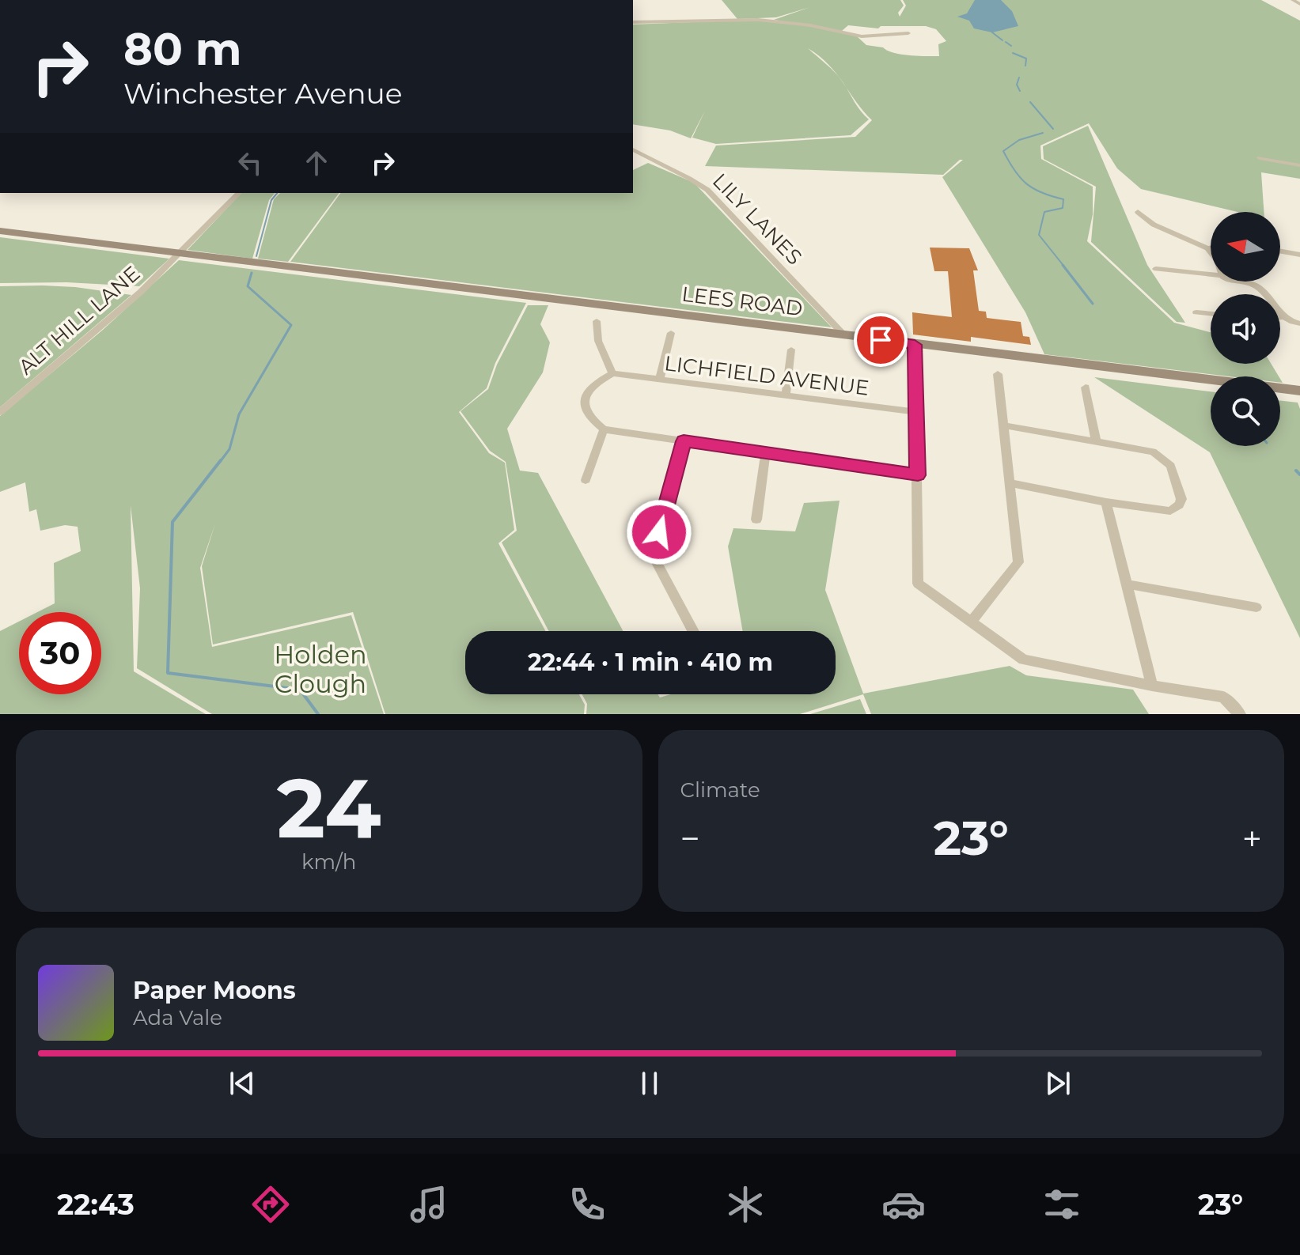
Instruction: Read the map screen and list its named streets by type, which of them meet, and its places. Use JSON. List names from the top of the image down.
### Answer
{
  "streets": {
    "main road": ["LEES ROAD"],
    "street": ["LILY LANES", "ALT HILL LANE", "LICHFIELD AVENUE"]
  },
  "crossings": [
    ["LILY LANES", "LEES ROAD"],
    ["LEES ROAD", "ALT HILL LANE"]
  ],
  "parks": ["Holden Clough"],
  "north": "left",
  "page": {
    "turn": ["80 m", "Winchester Avenue"],
    "limit": "30",
    "trip": "22:44 · 1 min · 410 m",
    "tile": [
      ["24", "km/h"],
      "Climate"
    ],
    "heat": ["−", "23°", "+"],
    "song": ["Paper Moons", "Ada Vale"],
    "tabs": ["22:43", "23°"]
  }
}
